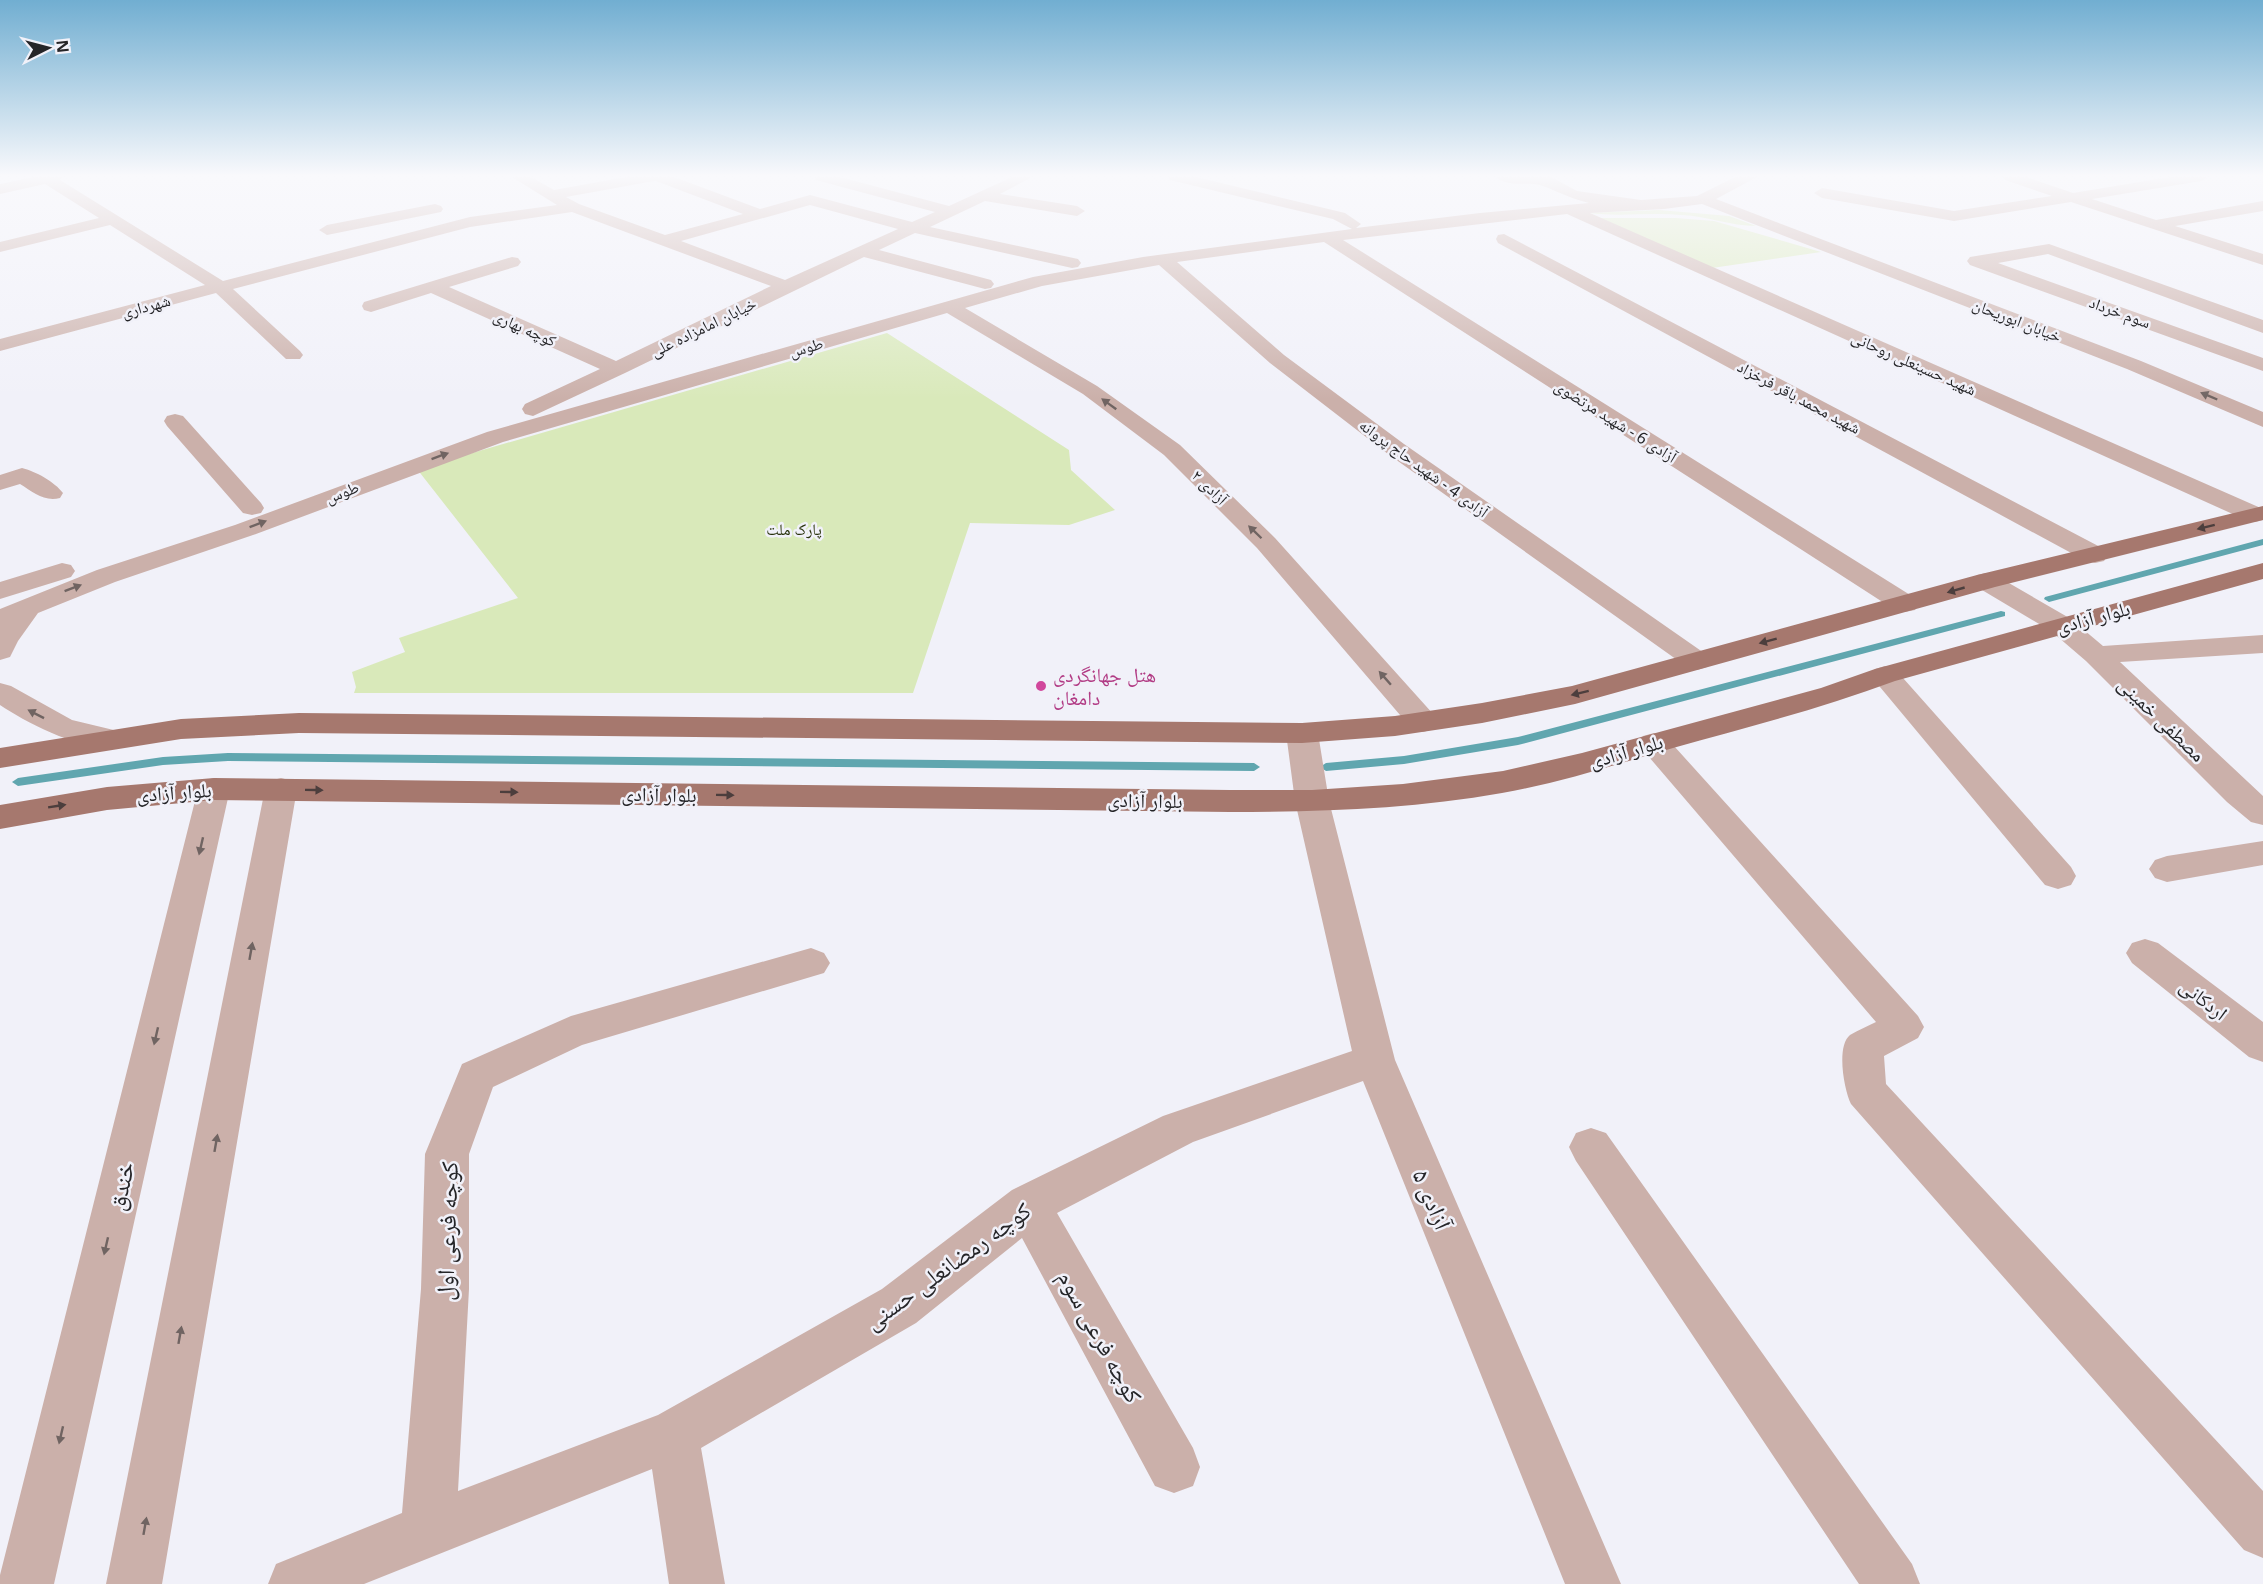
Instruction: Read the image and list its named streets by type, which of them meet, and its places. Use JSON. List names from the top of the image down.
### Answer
{
  "streets": {
    "main road": ["بلوار آزادی"],
    "street": [
      "شهرداری",
      "سوم خرداد",
      "خیابان ابوریحان",
      "خیابان امامزاده علی",
      "کوچه بهاری",
      "طوس",
      "شهید حسینعلی روحانی",
      "شهید محمد باقر فرخزاد",
      "آزادی 6 - شهید مرتضوی",
      "آزادی 4 - شهید حاج پروانه",
      "آزادی ۲",
      "مصطفی خمینی",
      "اردکانی",
      "خندق",
      "آزادی ۵",
      "کوچه فرعی اول",
      "کوچه رمضانعلی حسنی",
      "کوچه فرعی سوم"
    ]
  },
  "crossings": [
    ["خیابان امامزاده علی", "کوچه بهاری"],
    ["خیابان امامزاده علی", "طوس"],
    ["کوچه بهاری", "طوس"],
    ["طوس", "آزادی 4 - شهید حاج پروانه"],
    ["طوس", "آزادی ۲"],
    ["بلوار آزادی", "مصطفی خمینی"],
    ["بلوار آزادی", "خندق"],
    ["بلوار آزادی", "آزادی ۵"],
    ["آزادی ۵", "کوچه رمضانعلی حسنی"],
    ["کوچه فرعی اول", "کوچه رمضانعلی حسنی"],
    ["کوچه رمضانعلی حسنی", "کوچه فرعی سوم"]
  ],
  "one_way": ["خیابان ابوریحان", "آزادی ۲"],
  "parks": ["پارک ملت"],
  "places": ["هتل جهانگردى دامغان"],
  "north": "right"
}
